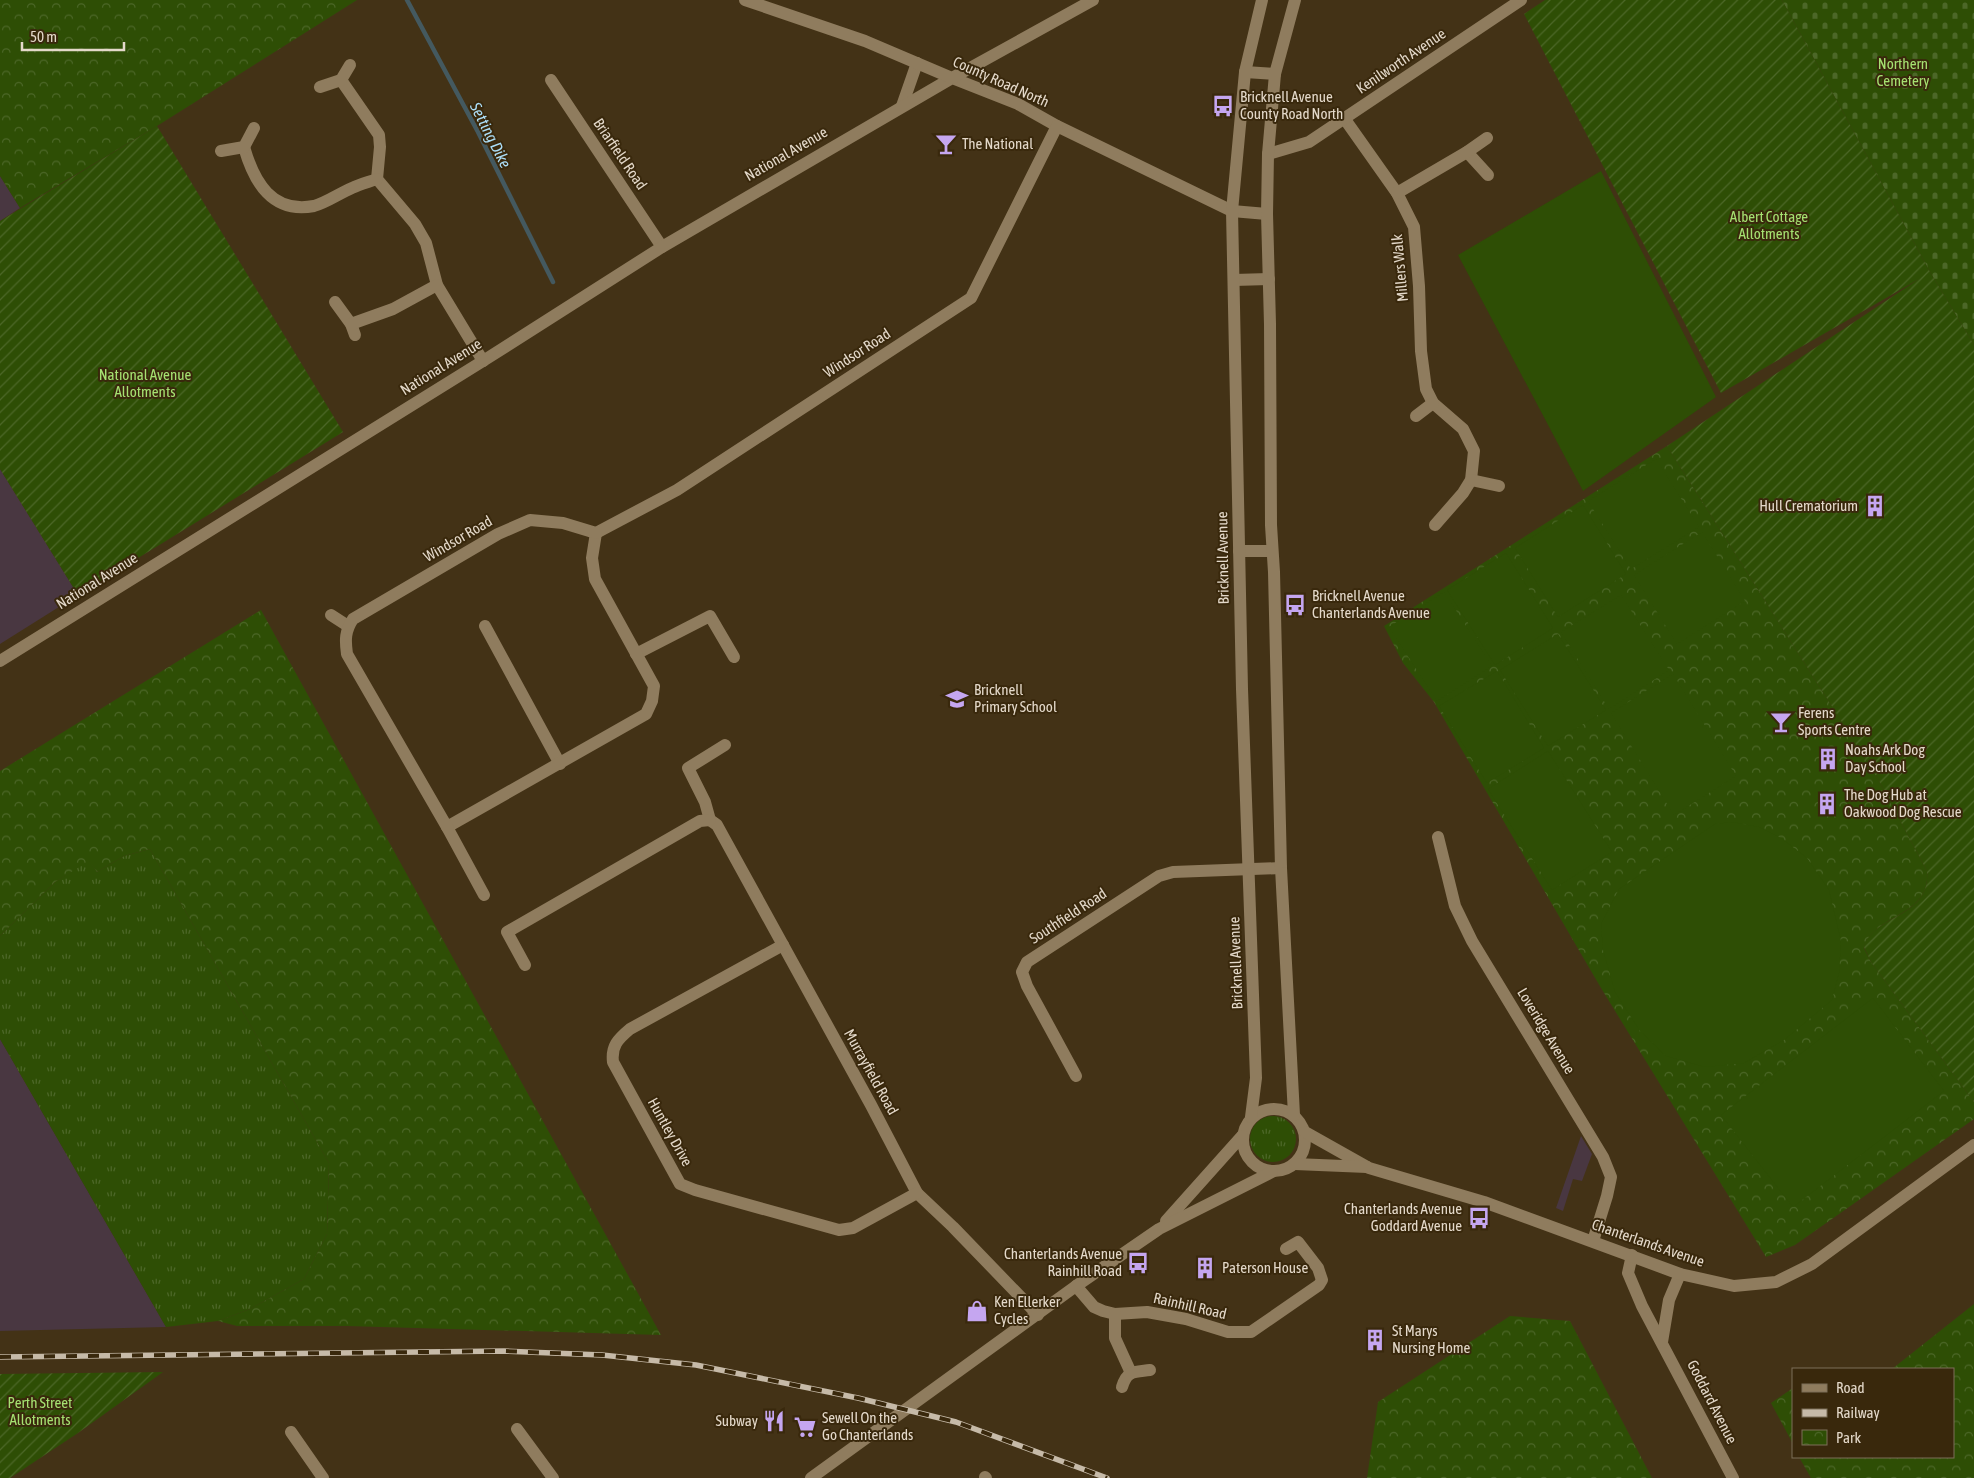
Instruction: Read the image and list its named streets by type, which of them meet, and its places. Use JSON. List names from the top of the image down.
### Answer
{
  "streets": {
    "street": [
      "Kenilworth Avenue",
      "County Road North",
      "Briarfield Road",
      "National Avenue",
      "Millers Walk",
      "Windsor Road",
      "Bricknell Avenue",
      "Southfield Road",
      "Loveridge Avenue",
      "Murrayfield Road",
      "Huntley Drive",
      "Chanterlands Avenue",
      "Rainhill Road",
      "Goddard Avenue"
    ]
  },
  "crossings": [
    ["Kenilworth Avenue", "Millers Walk"],
    ["County Road North", "National Avenue"],
    ["County Road North", "Windsor Road"],
    ["County Road North", "Bricknell Avenue"],
    ["Briarfield Road", "National Avenue"],
    ["Bricknell Avenue", "Southfield Road"],
    ["Bricknell Avenue", "Chanterlands Avenue"],
    ["Loveridge Avenue", "Chanterlands Avenue"],
    ["Murrayfield Road", "Huntley Drive"],
    ["Chanterlands Avenue", "Goddard Avenue"]
  ],
  "water": ["Setting Dike"],
  "parks": [
    "Northern Cemetery",
    "Albert Cottage Allotments",
    "National Avenue Allotments",
    "Perth Street Allotments"
  ],
  "places": {
    "bus stop": [
      "Bricknell Avenue County Road North",
      "Bricknell Avenue Chanterlands Avenue",
      "Chanterlands Avenue Goddard Avenue",
      "Chanterlands Avenue Rainhill Road"
    ],
    "bar": ["The National", "Ferens Sports Centre"],
    "building": [
      "Hull Crematorium",
      "Noahs Ark Dog Day School",
      "The Dog Hub at Oakwood Dog Rescue",
      "Paterson House",
      "St Marys Nursing Home"
    ],
    "school or university": ["Bricknell Primary School"],
    "shop": ["Ken Ellerker Cycles"],
    "restaurant": ["Subway"],
    "supermarket": ["Sewell On the Go Chanterlands"]
  },
  "legend": ["Road", "Railway", "Park"],
  "scale_bar": "50 m"
}
